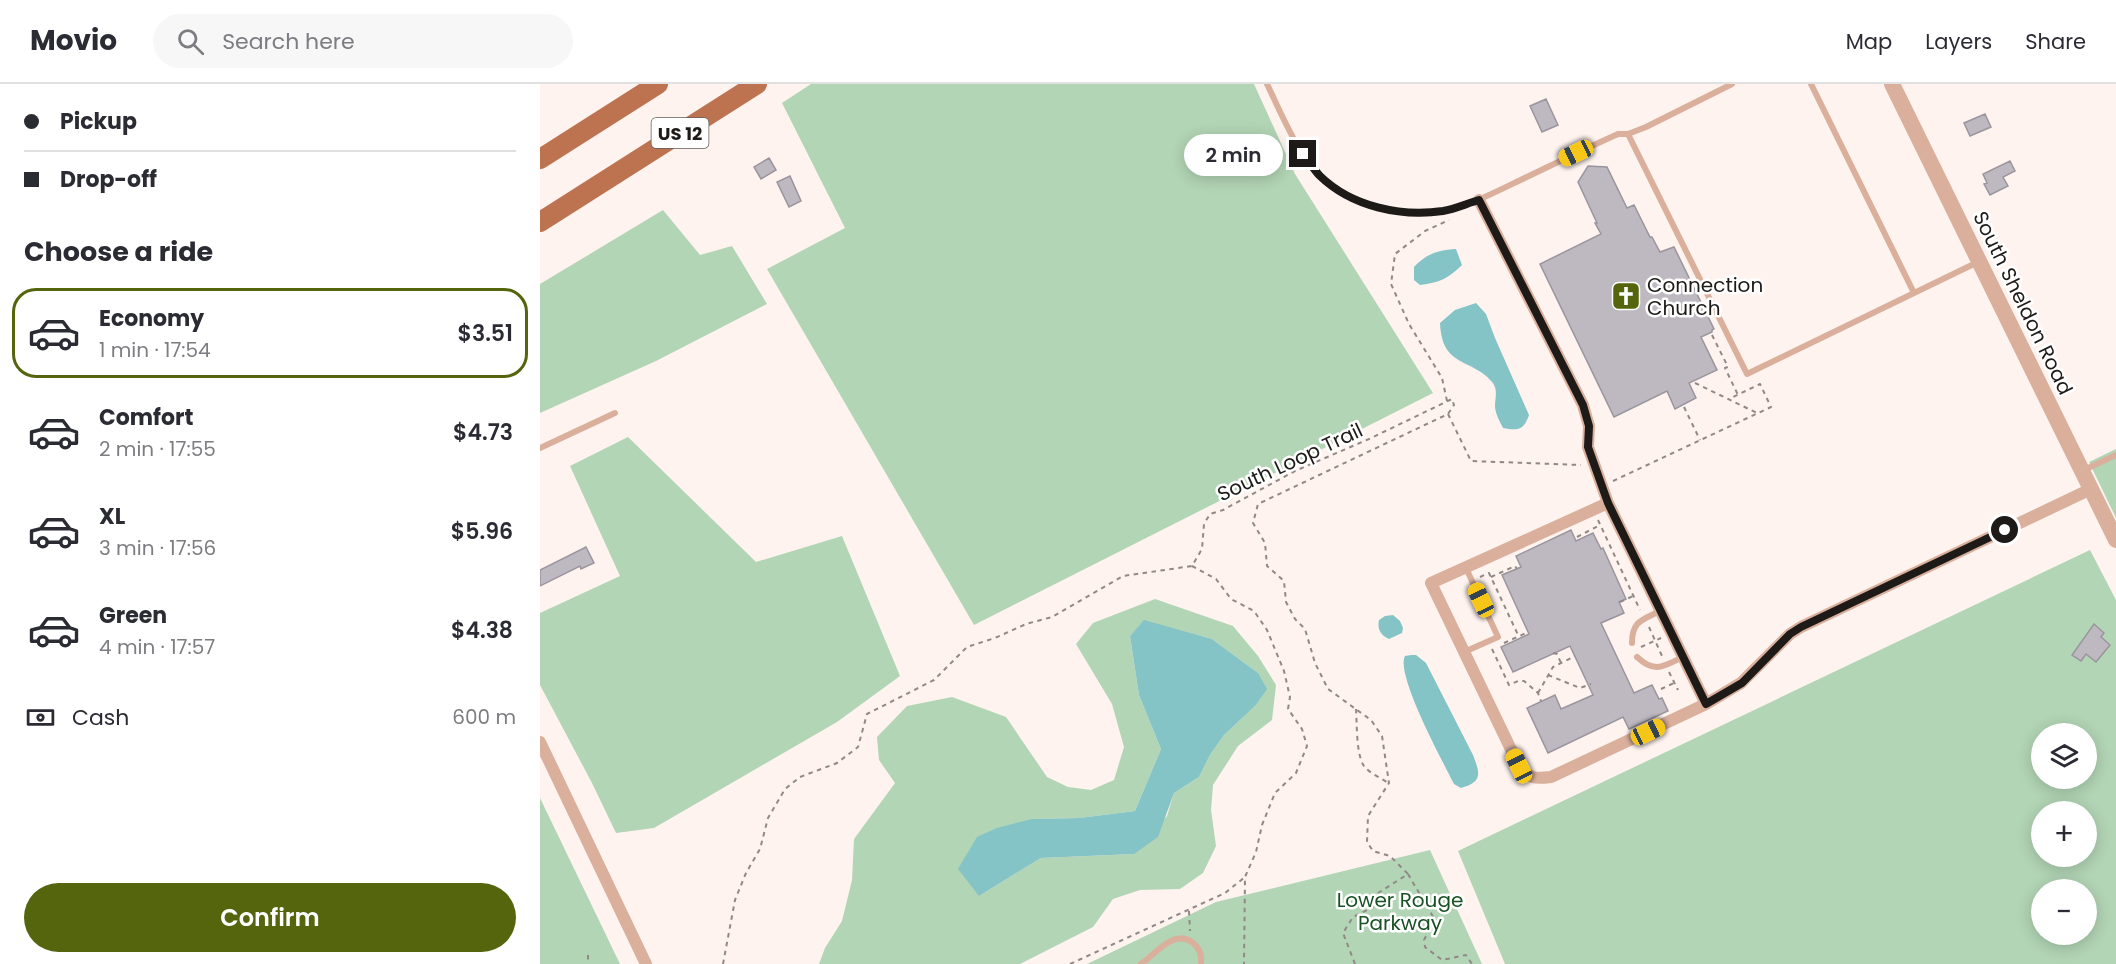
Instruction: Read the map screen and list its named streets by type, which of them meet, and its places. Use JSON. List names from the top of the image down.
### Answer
{
  "streets": {
    "main road": ["US 12"],
    "street": ["South Sheldon Road"],
    "path": ["South Loop Trail"]
  },
  "parks": ["Lower Rouge Parkway"],
  "places": {
    "church": ["Connection Church"]
  },
  "page": {
    "header": "Movio",
    "search": "Search here",
    "nav": ["Map", "Layers", "Share"],
    "banner": ["Pickup", "Drop-off"],
    "bubble": "2 min",
    "heading": "Choose a ride",
    "list": [
      {
        "name": "Economy",
        "note": "1 min · 17:54",
        "value": "$3.51"
      },
      {
        "name": "Comfort",
        "note": "2 min · 17:55",
        "value": "$4.73"
      },
      {
        "name": "XL",
        "note": "3 min · 17:56",
        "value": "$5.96"
      },
      {
        "name": "Green",
        "note": "4 min · 17:57",
        "value": "$4.38"
      }
    ],
    "pay": ["Cash", "600 m"],
    "map_buttons": ["+", "−"],
    "buttons": "Confirm"
  }
}
